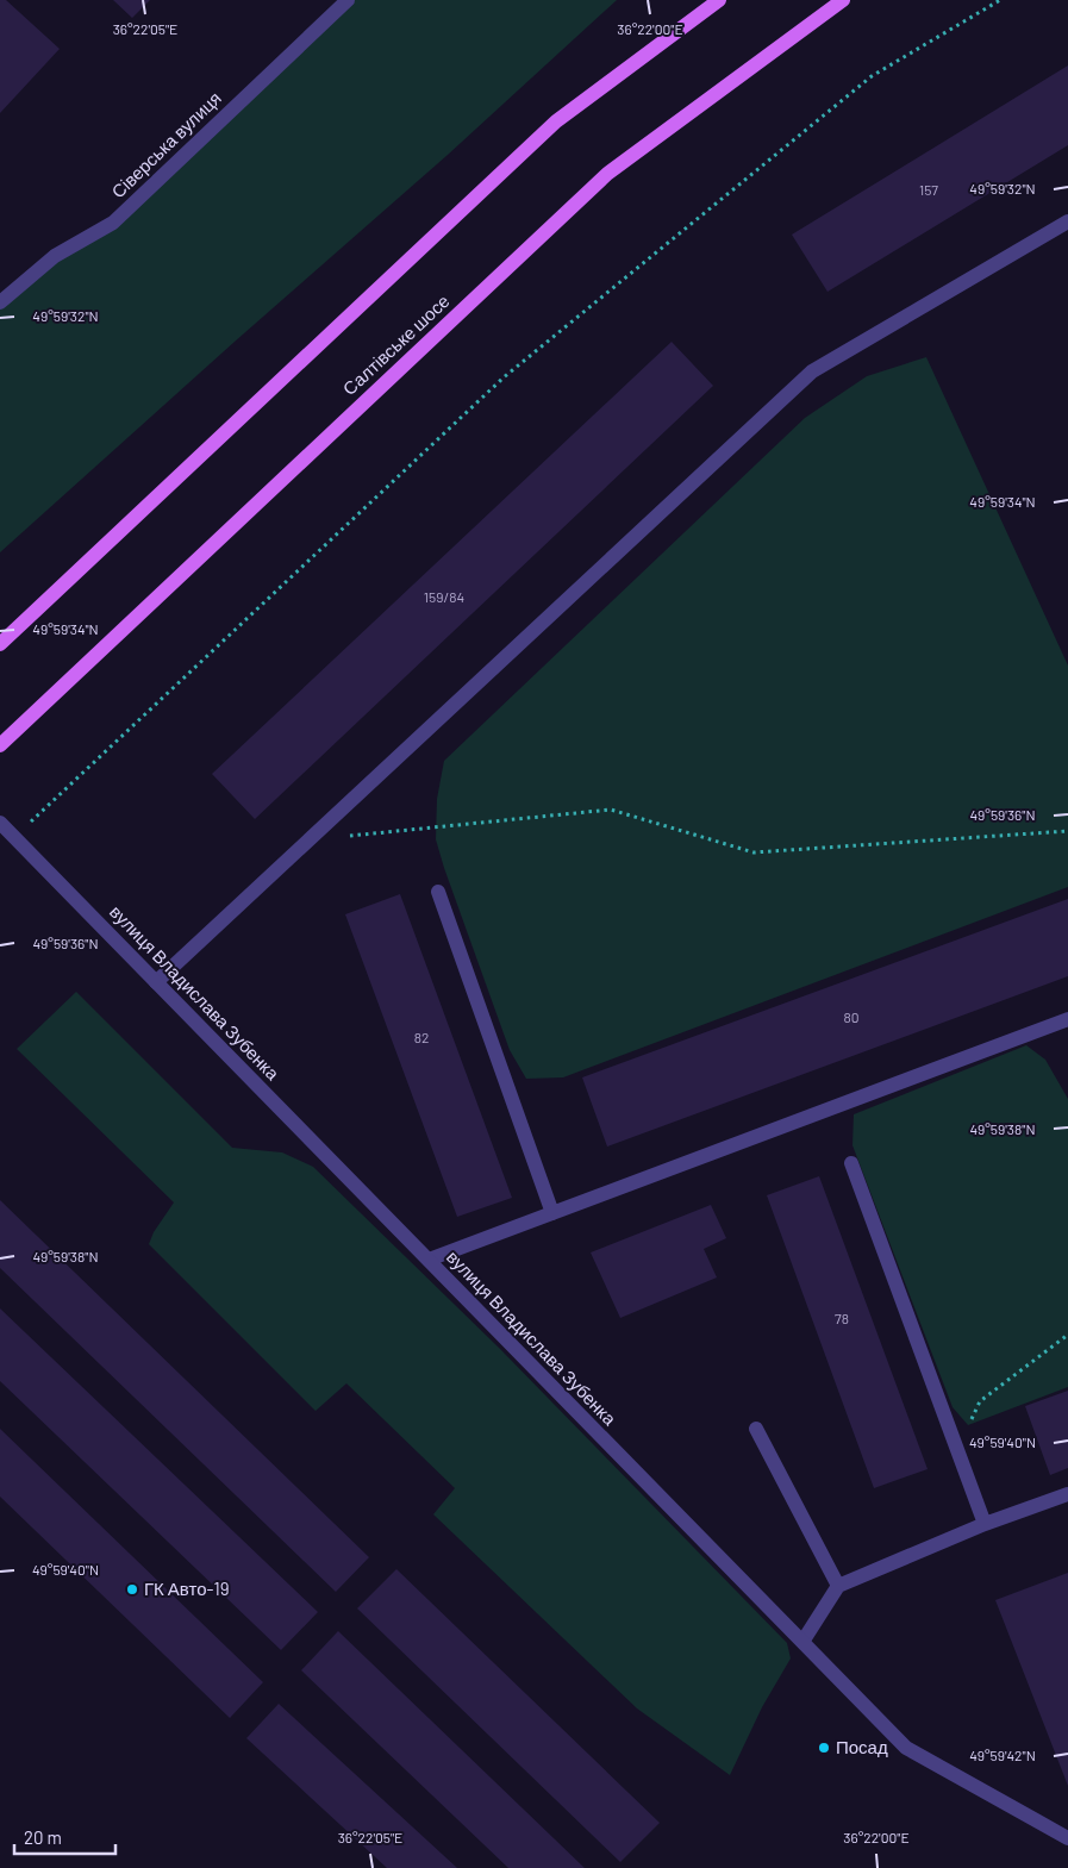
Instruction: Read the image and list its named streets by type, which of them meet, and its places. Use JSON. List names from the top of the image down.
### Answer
{
  "streets": {
    "main road": ["Салтівське шосе"],
    "street": ["Сіверська вулиця", "вулиця Владислава Зубенка"]
  },
  "places": ["ГК Авто-19", "Посад"],
  "house_numbers": [
    "157",
    "159/84",
    "80",
    "82",
    "78"
  ],
  "scale_bar": "20 m",
  "coordinates": [
    "36°22'05\"E",
    "36°22'00\"E",
    "49°59'32\"N",
    "49°59'34\"N",
    "49°59'36\"N",
    "49°59'38\"N",
    "49°59'40\"N",
    "49°59'42\"N"
  ]
}
